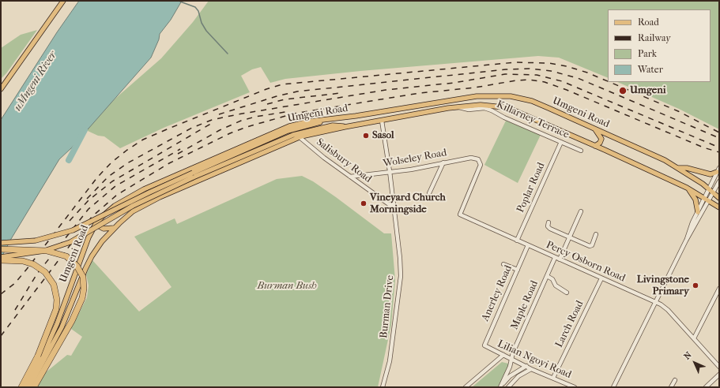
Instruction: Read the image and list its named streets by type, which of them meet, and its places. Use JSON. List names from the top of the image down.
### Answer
{
  "streets": {
    "main road": ["Umgeni Road"],
    "street": [
      "Killarney Terrace",
      "Wolseley Road",
      "Salisbury Road",
      "Poplar Road",
      "Percy Osborn Road",
      "Anerley Road",
      "Maple Road",
      "Burman Drive",
      "Larch Road",
      "Lilian Ngoyi Road"
    ]
  },
  "crossings": [
    ["Umgeni Road", "Killarney Terrace"],
    ["Umgeni Road", "Salisbury Road"],
    ["Umgeni Road", "Burman Drive"],
    ["Killarney Terrace", "Poplar Road"],
    ["Wolseley Road", "Salisbury Road"],
    ["Wolseley Road", "Percy Osborn Road"],
    ["Wolseley Road", "Burman Drive"],
    ["Salisbury Road", "Burman Drive"],
    ["Poplar Road", "Percy Osborn Road"],
    ["Percy Osborn Road", "Anerley Road"],
    ["Percy Osborn Road", "Maple Road"],
    ["Percy Osborn Road", "Larch Road"],
    ["Anerley Road", "Lilian Ngoyi Road"],
    ["Maple Road", "Lilian Ngoyi Road"],
    ["Larch Road", "Lilian Ngoyi Road"]
  ],
  "water": ["uMngeni River"],
  "parks": ["Burman Bush"],
  "places": [
    "Umgeni",
    "Sasol",
    "Vineyard Church Morningside",
    "Livingstone Primary"
  ],
  "legend": [
    "Road",
    "Railway",
    "Park",
    "Water"
  ],
  "north": "top left"
}
